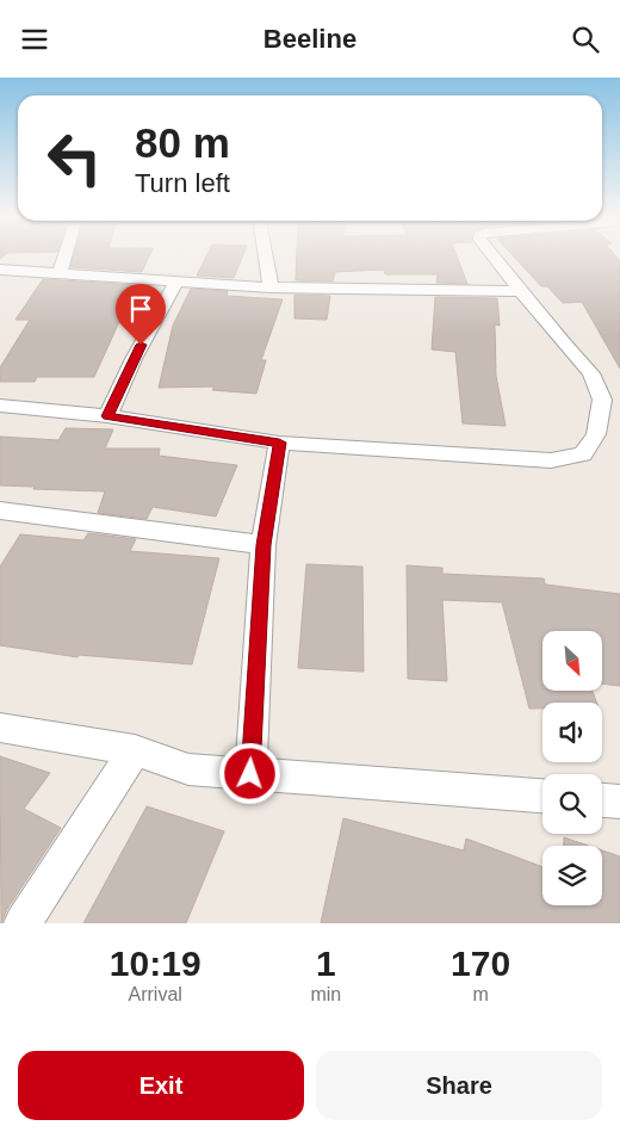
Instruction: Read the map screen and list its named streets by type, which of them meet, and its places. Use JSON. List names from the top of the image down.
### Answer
{
  "north": "bottom right",
  "page": {
    "header": "Beeline",
    "turn": ["80 m", "Turn left"],
    "eta": [
      "10:19",
      "Arrival",
      "1",
      "min",
      "170",
      "m"
    ],
    "buttons": ["Exit", "Share"]
  }
}
